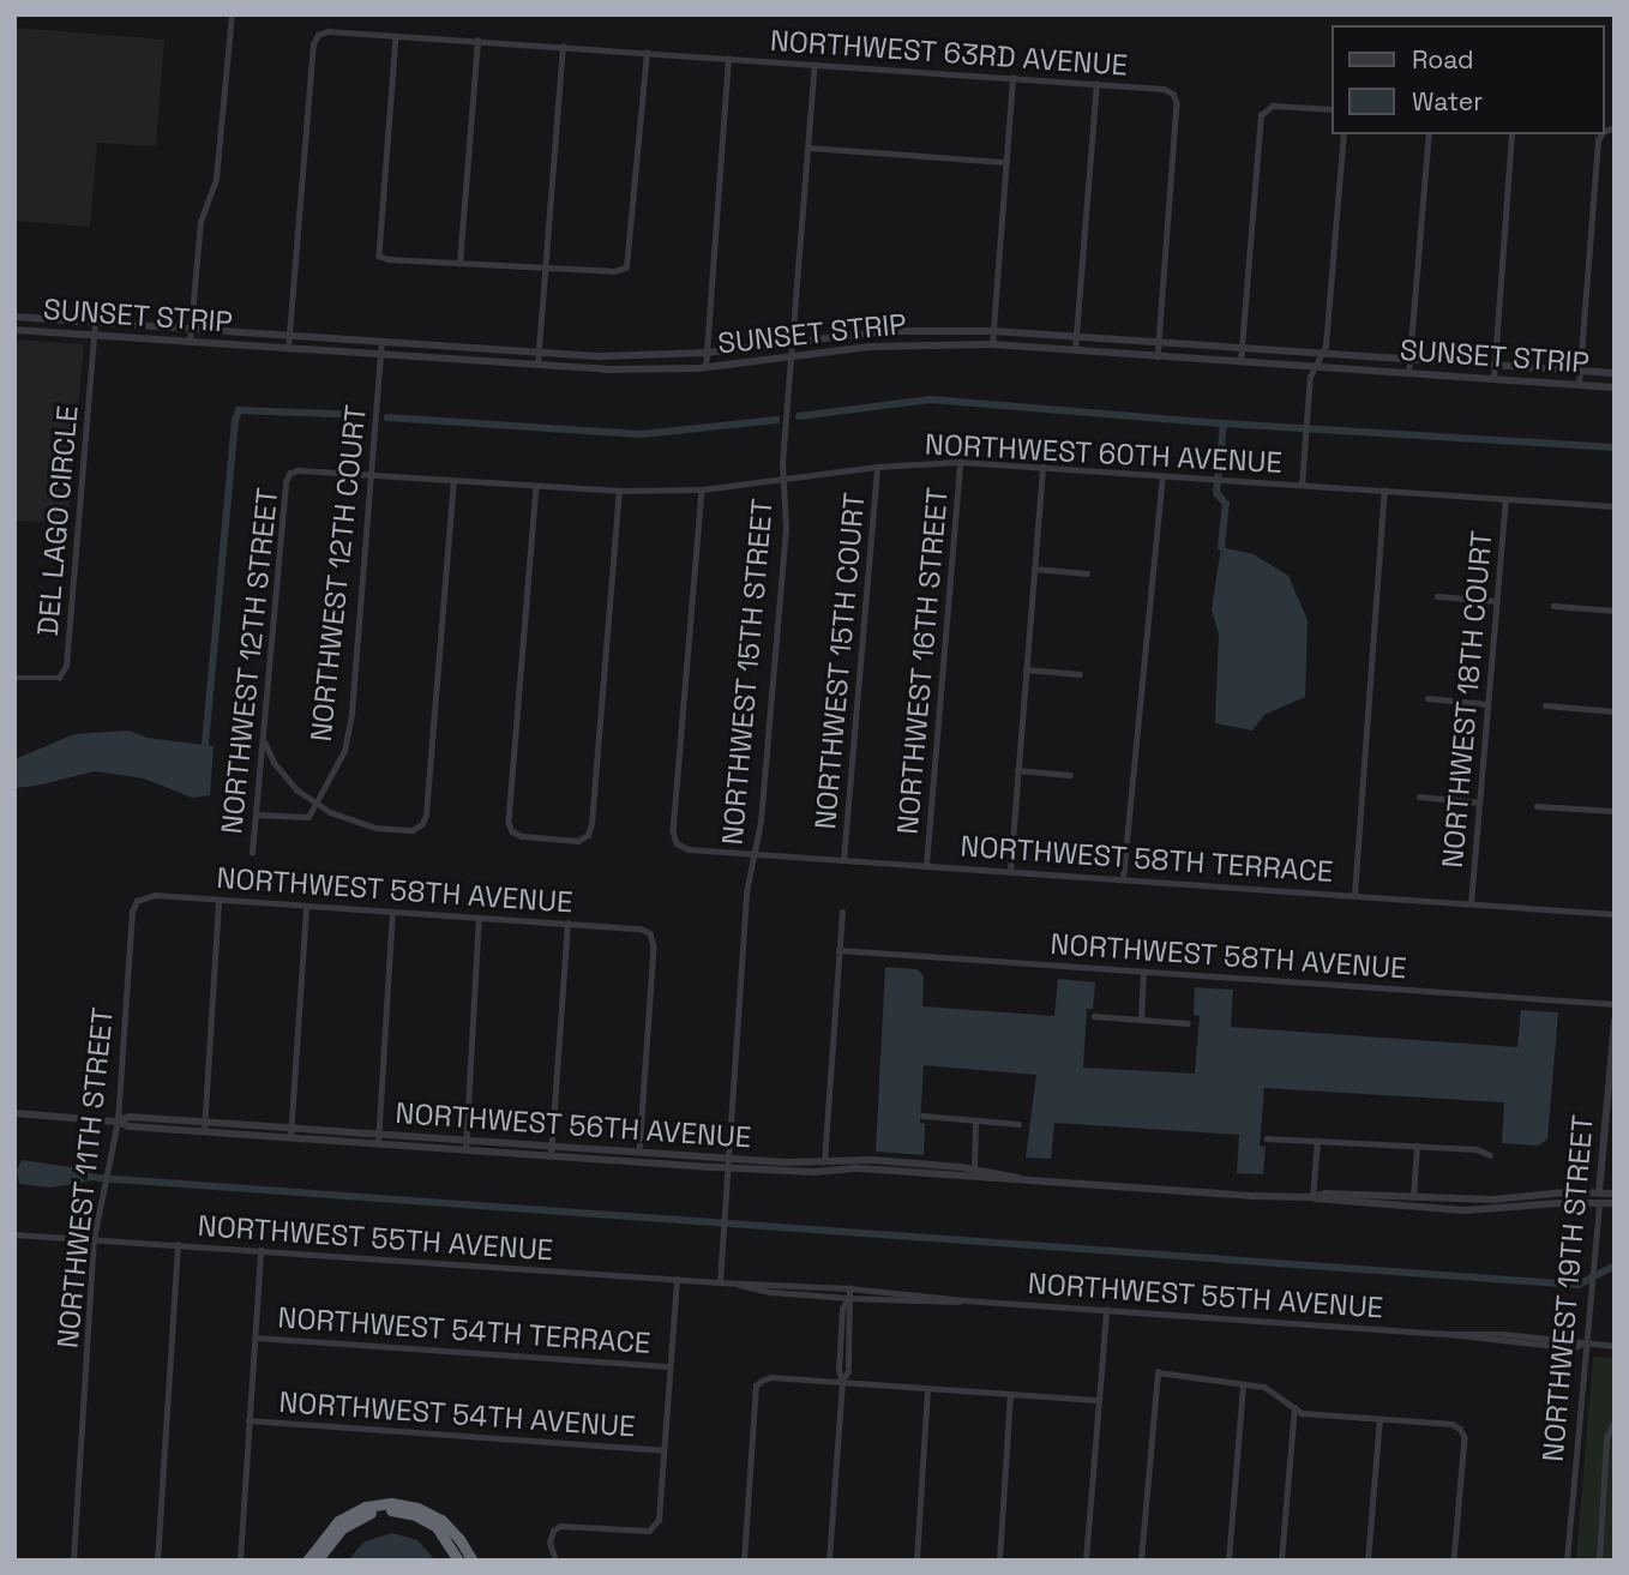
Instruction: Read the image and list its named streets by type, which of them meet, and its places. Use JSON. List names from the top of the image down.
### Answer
{
  "streets": {
    "street": [
      "NORTHWEST 63RD AVENUE",
      "SUNSET STRIP",
      "NORTHWEST 60TH AVENUE",
      "DEL LAGO CIRCLE",
      "NORTHWEST 12TH COURT",
      "NORTHWEST 12TH STREET",
      "NORTHWEST 15TH COURT",
      "NORTHWEST 16TH STREET",
      "NORTHWEST 15TH STREET",
      "NORTHWEST 18TH COURT",
      "NORTHWEST 58TH TERRACE",
      "NORTHWEST 58TH AVENUE",
      "NORTHWEST 56TH AVENUE",
      "NORTHWEST 11TH STREET",
      "NORTHWEST 55TH AVENUE",
      "NORTHWEST 19TH STREET",
      "NORTHWEST 54TH TERRACE",
      "NORTHWEST 54TH AVENUE"
    ]
  },
  "crossings": [
    ["NORTHWEST 63RD AVENUE", "SUNSET STRIP"],
    ["NORTHWEST 63RD AVENUE", "NORTHWEST 15TH STREET"],
    ["SUNSET STRIP", "DEL LAGO CIRCLE"],
    ["SUNSET STRIP", "NORTHWEST 12TH COURT"],
    ["SUNSET STRIP", "NORTHWEST 15TH STREET"],
    ["NORTHWEST 60TH AVENUE", "NORTHWEST 12TH COURT"],
    ["NORTHWEST 60TH AVENUE", "NORTHWEST 12TH STREET"],
    ["NORTHWEST 60TH AVENUE", "NORTHWEST 15TH COURT"],
    ["NORTHWEST 60TH AVENUE", "NORTHWEST 16TH STREET"],
    ["NORTHWEST 60TH AVENUE", "NORTHWEST 15TH STREET"],
    ["NORTHWEST 60TH AVENUE", "NORTHWEST 18TH COURT"],
    ["NORTHWEST 60TH AVENUE", "NORTHWEST 58TH TERRACE"],
    ["NORTHWEST 15TH COURT", "NORTHWEST 58TH TERRACE"],
    ["NORTHWEST 16TH STREET", "NORTHWEST 58TH TERRACE"],
    ["NORTHWEST 15TH STREET", "NORTHWEST 58TH TERRACE"],
    ["NORTHWEST 15TH STREET", "NORTHWEST 56TH AVENUE"],
    ["NORTHWEST 15TH STREET", "NORTHWEST 55TH AVENUE"],
    ["NORTHWEST 18TH COURT", "NORTHWEST 58TH TERRACE"],
    ["NORTHWEST 58TH AVENUE", "NORTHWEST 56TH AVENUE"],
    ["NORTHWEST 58TH AVENUE", "NORTHWEST 11TH STREET"],
    ["NORTHWEST 56TH AVENUE", "NORTHWEST 11TH STREET"],
    ["NORTHWEST 56TH AVENUE", "NORTHWEST 19TH STREET"],
    ["NORTHWEST 11TH STREET", "NORTHWEST 55TH AVENUE"],
    ["NORTHWEST 55TH AVENUE", "NORTHWEST 19TH STREET"]
  ],
  "legend": ["Road", "Water"]
}
